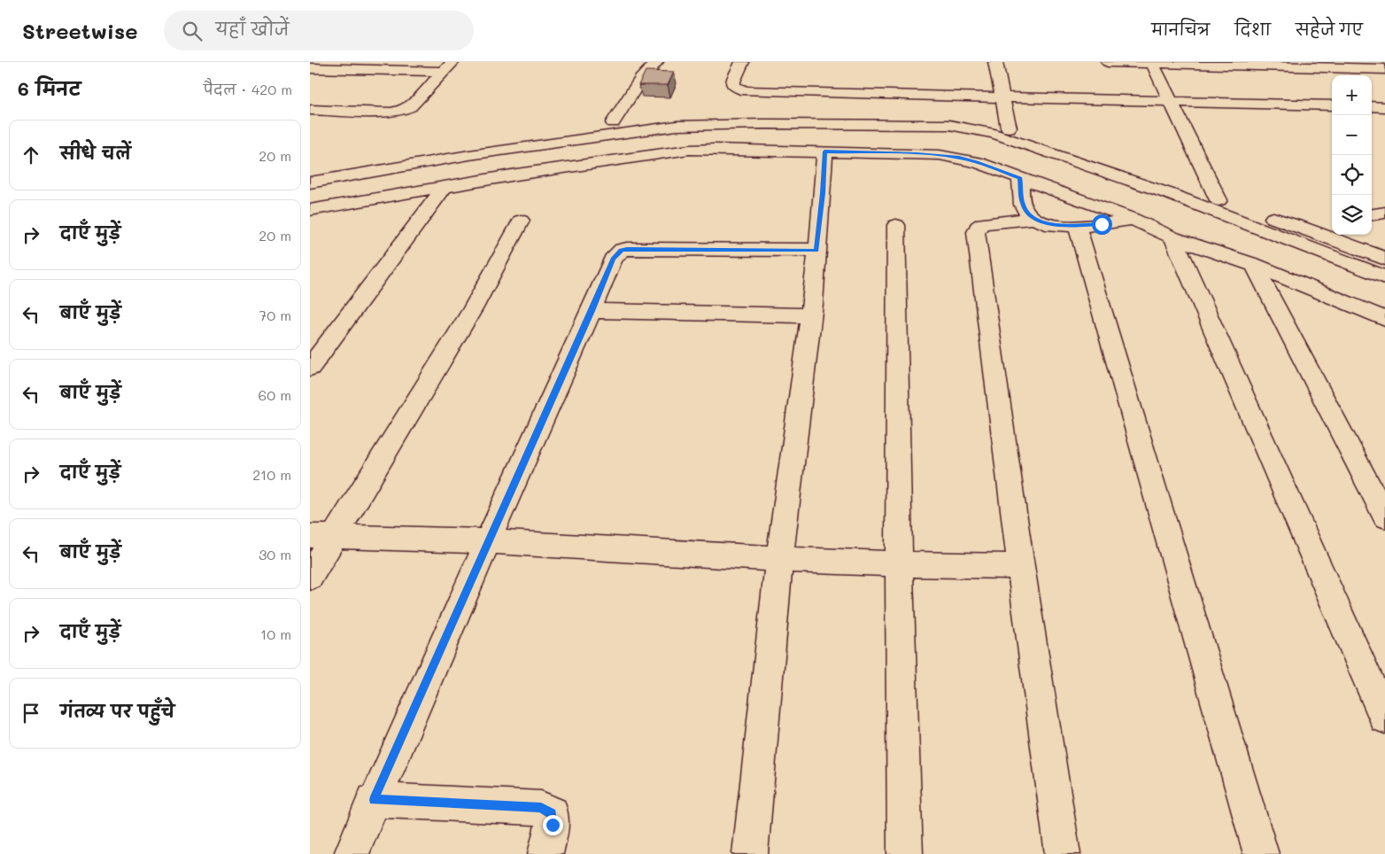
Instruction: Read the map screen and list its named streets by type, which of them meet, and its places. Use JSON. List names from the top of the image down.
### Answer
{
  "page": {
    "header": "Streetwise",
    "search": "यहाँ खोजें",
    "nav": ["मानचित्र", "दिशा", "सहेजे गए"],
    "heading": ["6 मिनट", "पैदल · 420 m"],
    "map_buttons": ["+", "−"],
    "list": [
      ["सीधे चलें", "20 m"],
      ["दाएँ मुड़ें", "20 m"],
      ["बाएँ मुड़ें", "70 m"],
      ["बाएँ मुड़ें", "60 m"],
      ["दाएँ मुड़ें", "210 m"],
      ["बाएँ मुड़ें", "30 m"],
      ["दाएँ मुड़ें", "10 m"],
      "गंतव्य पर पहुँचे"
    ]
  }
}
